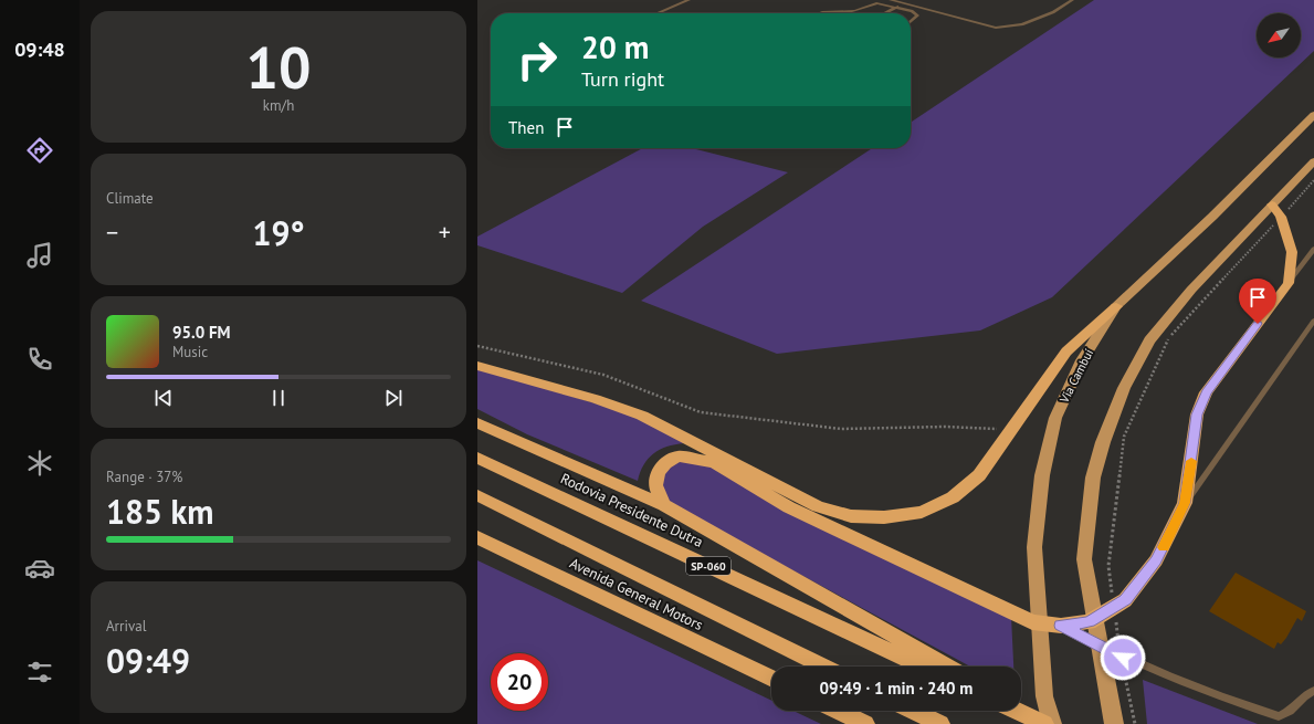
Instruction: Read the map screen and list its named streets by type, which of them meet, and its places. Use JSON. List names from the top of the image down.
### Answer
{
  "streets": {
    "highway": ["Rodovia Presidente Dutra", "SP-060", "Avenida General Motors"],
    "main road": ["Via Cambuí"]
  },
  "north": "bottom left",
  "page": {
    "tabs": "09:48",
    "tile": [
      ["10", "km/h"],
      "Climate",
      ["Range · 37%", "185 km"],
      ["Arrival", "09:49"]
    ],
    "turn": ["20 m", "Turn right"],
    "then": "Then",
    "heat": ["−", "19°", "+"],
    "song": ["95.0 FM", "Music"],
    "limit": "20",
    "trip": "09:49 · 1 min · 240 m"
  }
}
